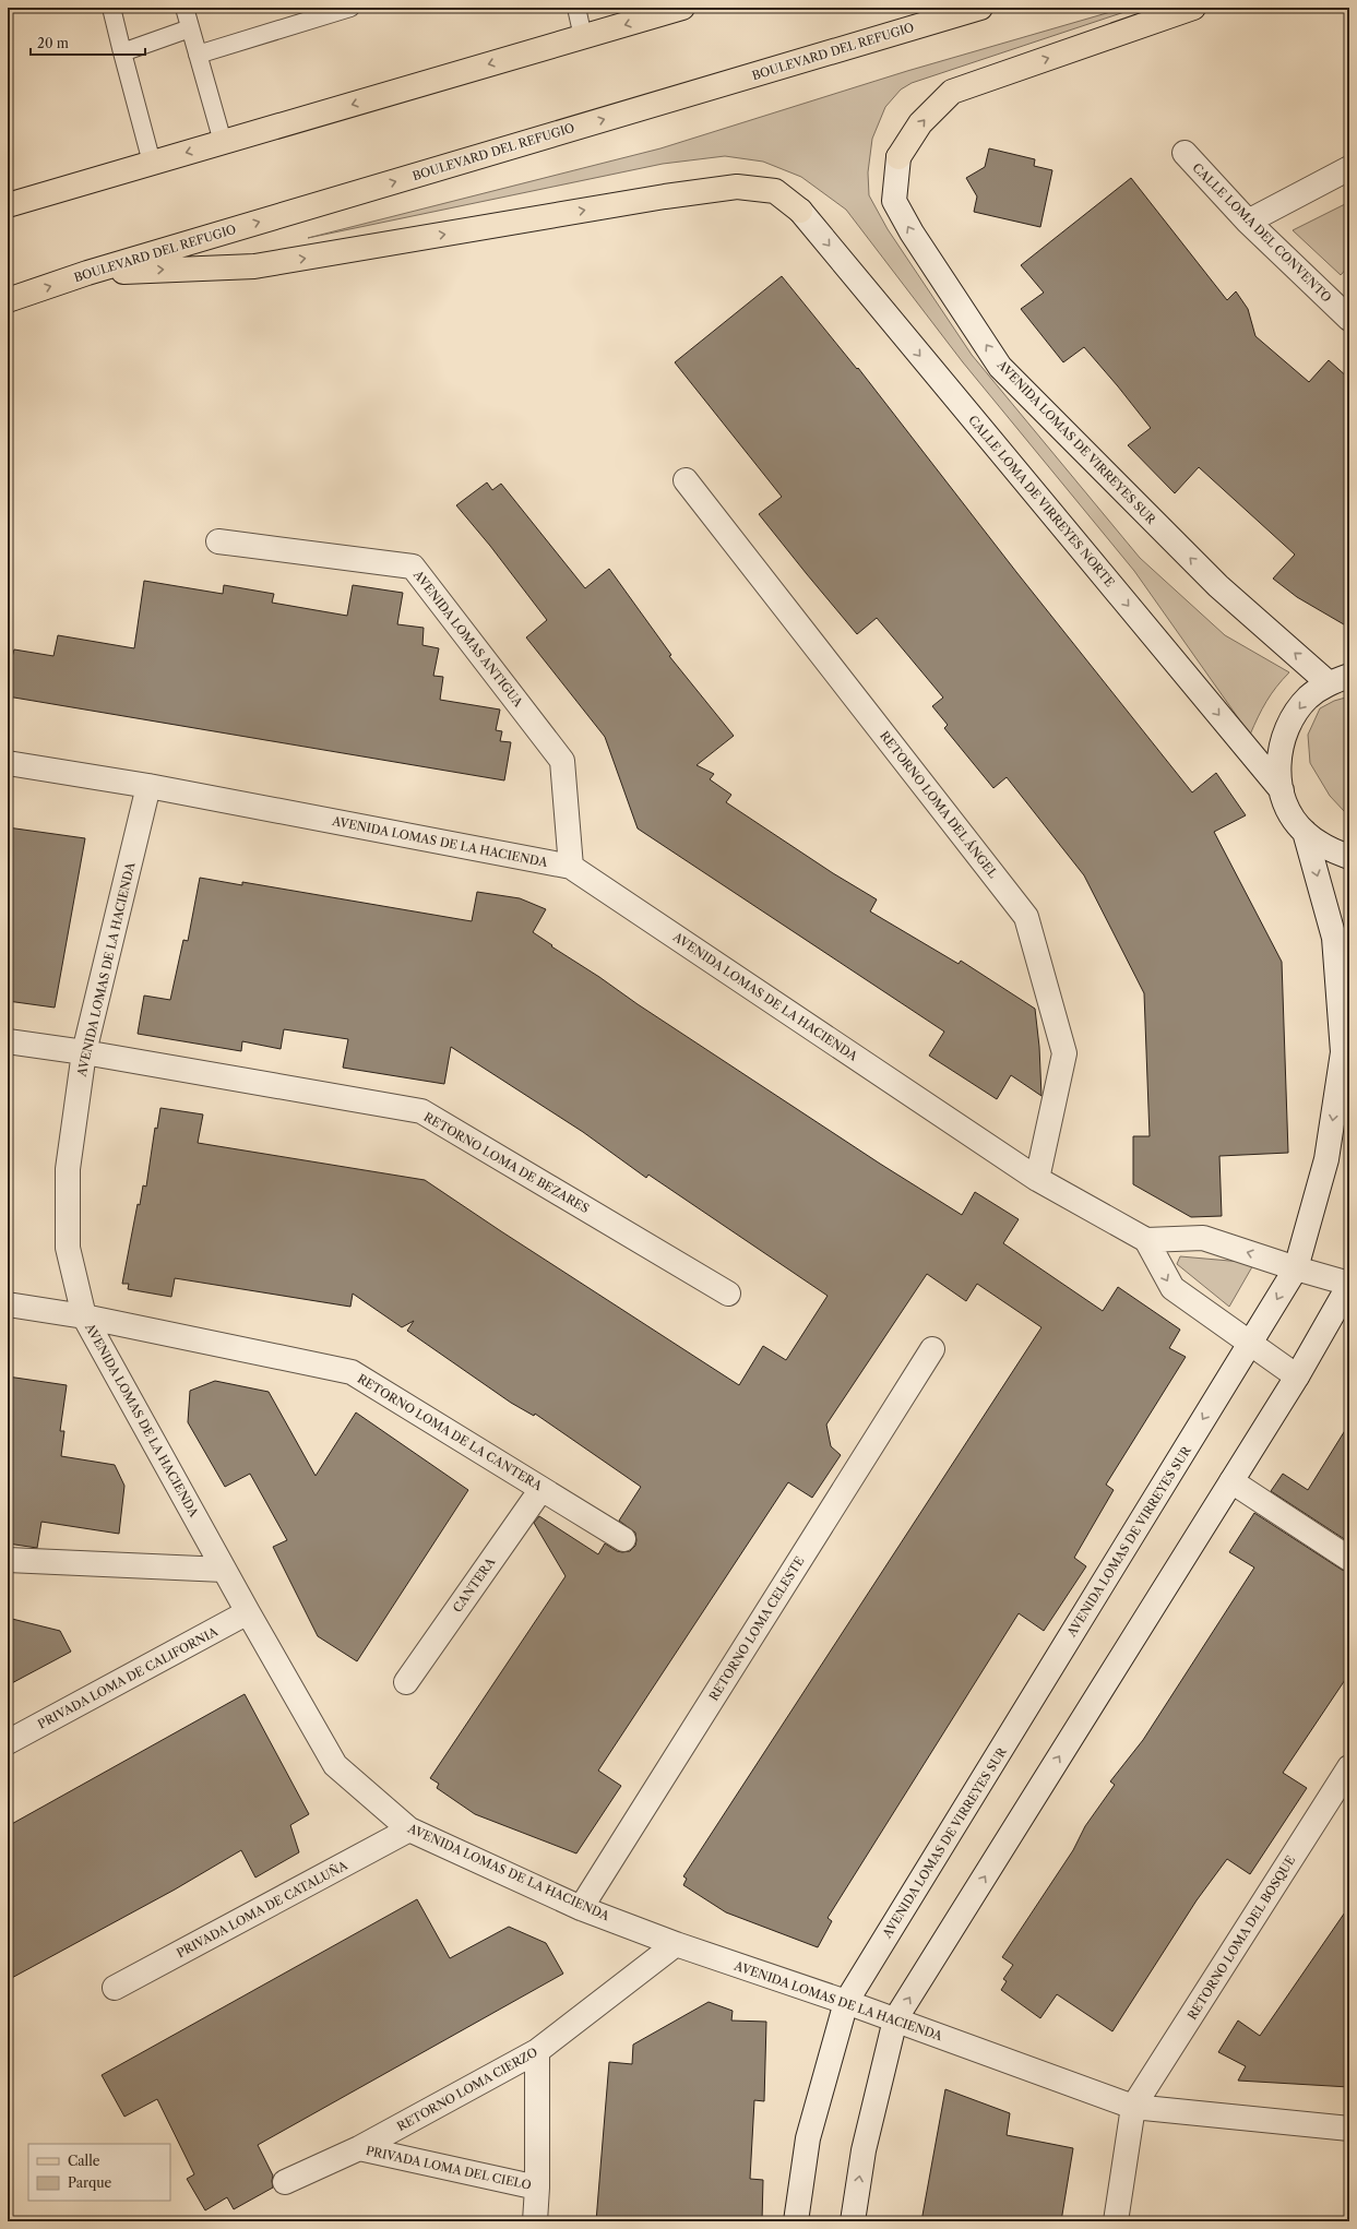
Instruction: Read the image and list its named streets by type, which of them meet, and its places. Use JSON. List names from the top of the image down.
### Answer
{
  "streets": {
    "main road": ["BOULEVARD DEL REFUGIO"],
    "street": [
      "CALLE LOMA DEL CONVENTO",
      "AVENIDA LOMAS DE VIRREYES SUR",
      "CALLE LOMA DE VIRREYES NORTE",
      "AVENIDA LOMAS ANTIGUA",
      "RETORNO LOMA DEL ÁNGEL",
      "AVENIDA LOMAS DE LA HACIENDA",
      "RETORNO LOMA DE BEZARES",
      "RETORNO LOMA DE LA CANTERA",
      "CANTERA",
      "RETORNO LOMA CELESTE",
      "PRIVADA LOMA DE CALIFORNIA",
      "PRIVADA LOMA DE CATALUÑA",
      "RETORNO LOMA DEL BOSQUE",
      "RETORNO LOMA CIERZO",
      "PRIVADA LOMA DEL CIELO"
    ]
  },
  "crossings": [
    ["AVENIDA LOMAS DE VIRREYES SUR", "AVENIDA LOMAS DE LA HACIENDA"],
    ["AVENIDA LOMAS ANTIGUA", "AVENIDA LOMAS DE LA HACIENDA"],
    ["RETORNO LOMA DEL ÁNGEL", "AVENIDA LOMAS DE LA HACIENDA"],
    ["AVENIDA LOMAS DE LA HACIENDA", "RETORNO LOMA DE BEZARES"],
    ["AVENIDA LOMAS DE LA HACIENDA", "RETORNO LOMA DE LA CANTERA"],
    ["AVENIDA LOMAS DE LA HACIENDA", "RETORNO LOMA CELESTE"],
    ["AVENIDA LOMAS DE LA HACIENDA", "PRIVADA LOMA DE CALIFORNIA"],
    ["AVENIDA LOMAS DE LA HACIENDA", "PRIVADA LOMA DE CATALUÑA"],
    ["AVENIDA LOMAS DE LA HACIENDA", "RETORNO LOMA DEL BOSQUE"],
    ["AVENIDA LOMAS DE LA HACIENDA", "RETORNO LOMA CIERZO"],
    ["RETORNO LOMA DE LA CANTERA", "CANTERA"],
    ["RETORNO LOMA CIERZO", "PRIVADA LOMA DEL CIELO"]
  ],
  "one_way": ["CALLE LOMA DE VIRREYES NORTE"],
  "legend": ["Calle", "Parque"],
  "scale_bar": "20 m"
}
